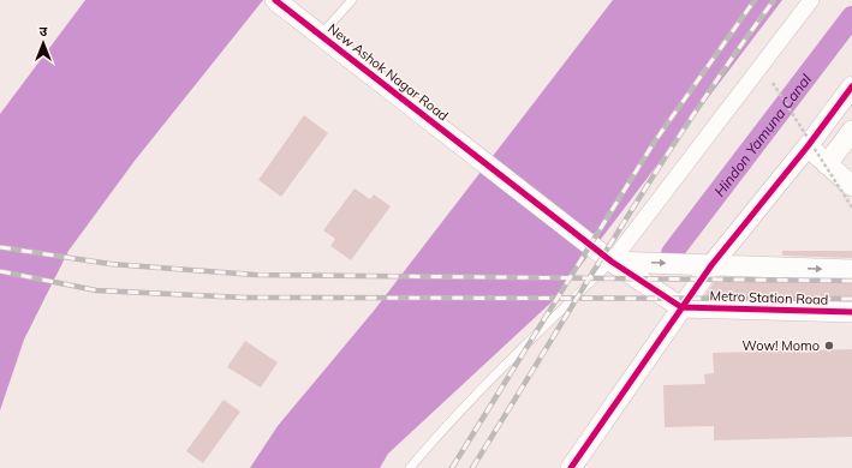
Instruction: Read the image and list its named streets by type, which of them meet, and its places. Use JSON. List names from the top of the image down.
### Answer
{
  "streets": {
    "street": ["New Ashok Nagar Road", "Metro Station Road"]
  },
  "water": ["Hindon Yamuna Canal"],
  "places": ["Wow! Momo"],
  "north": "top"
}
